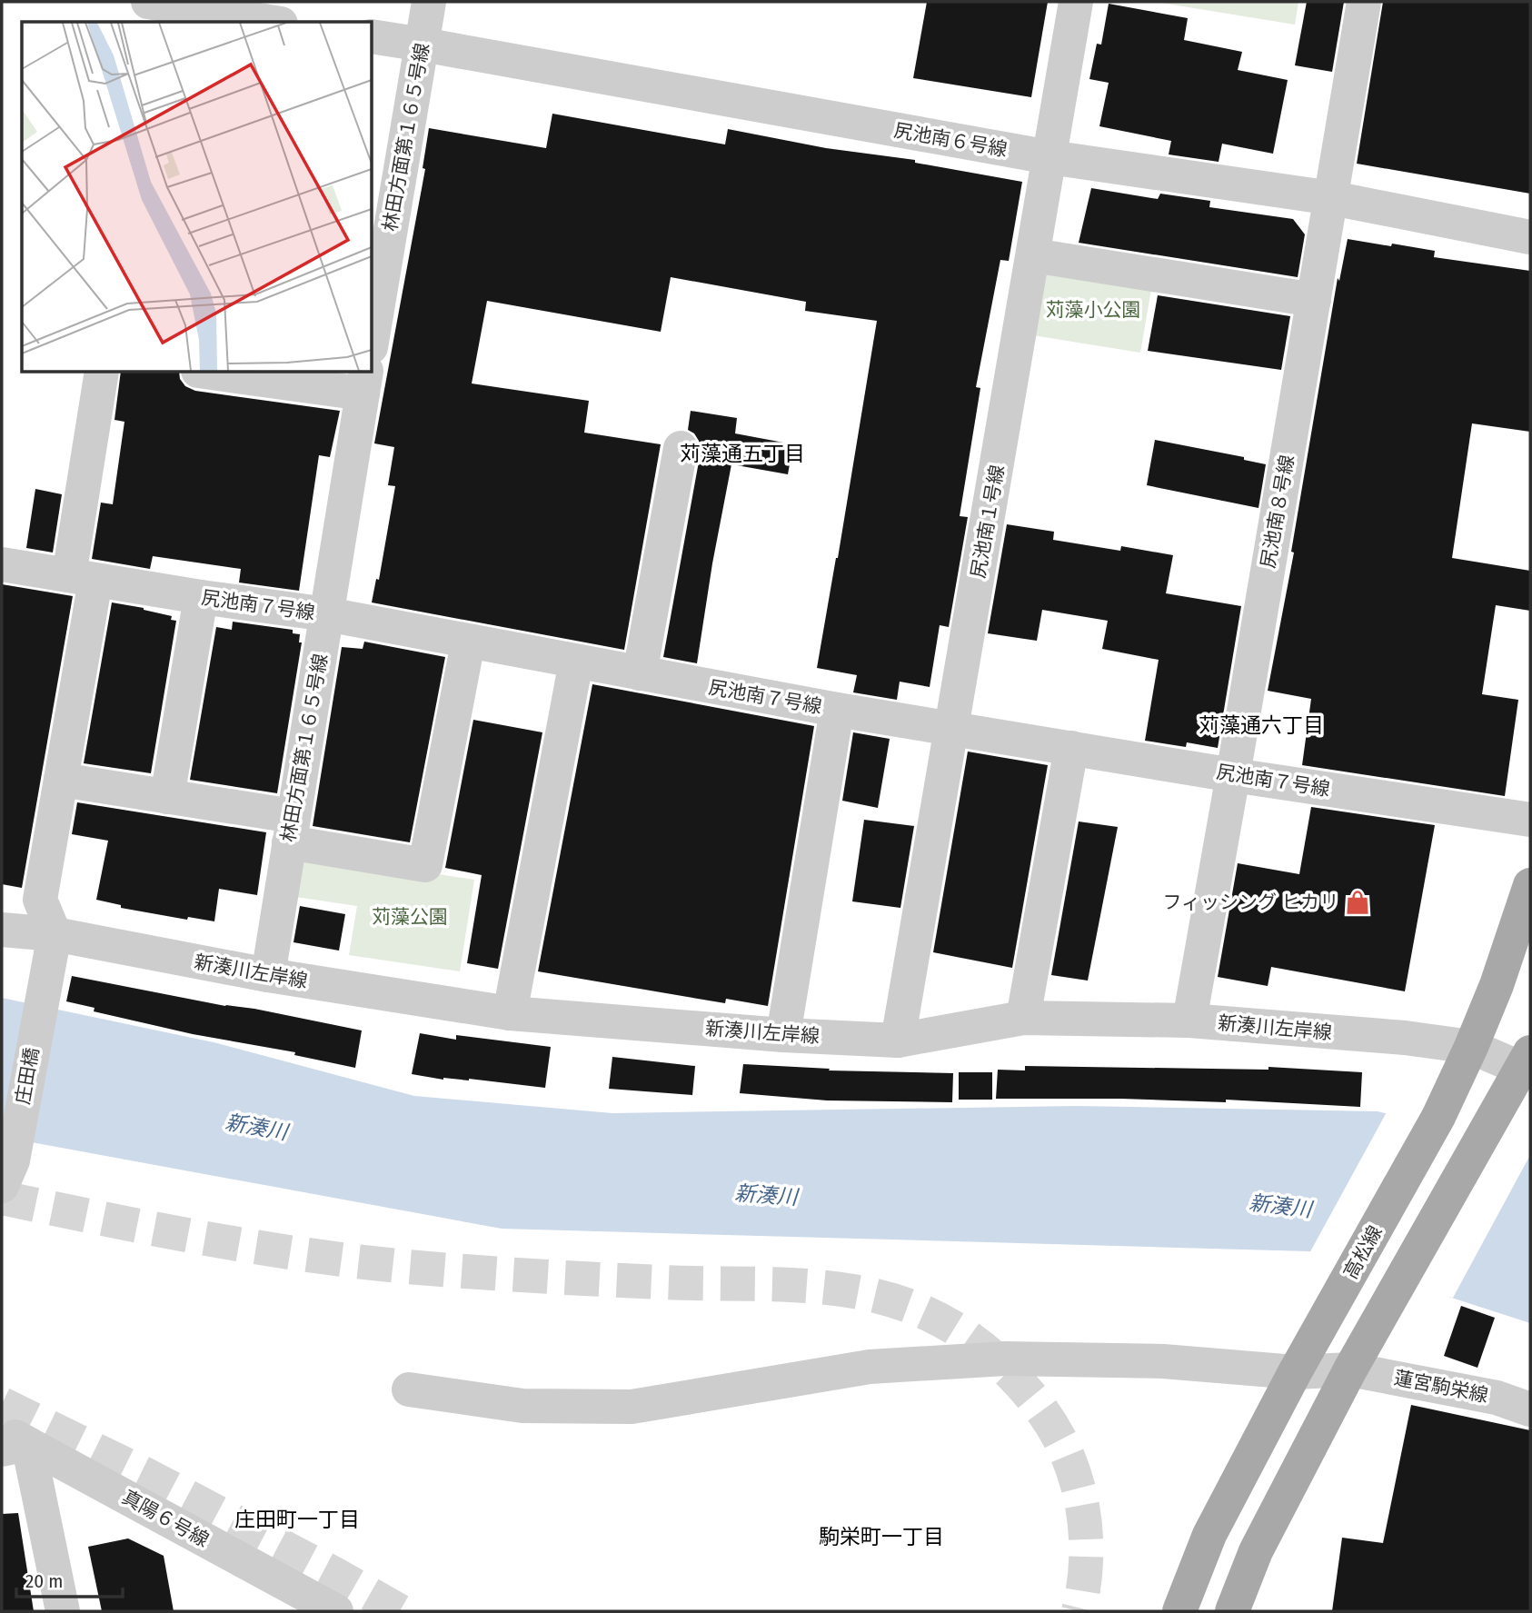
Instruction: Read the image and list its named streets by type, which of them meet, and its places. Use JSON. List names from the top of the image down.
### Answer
{
  "streets": {
    "main road": ["高松線"],
    "street": [
      "林田方面第１６５号線",
      "尻池南６号線",
      "尻池南８号線",
      "尻池南１号線",
      "尻池南７号線",
      "新湊川左岸線",
      "庄田橋",
      "蓮宮駒栄線",
      "真陽６号線"
    ]
  },
  "crossings": [
    ["林田方面第１６５号線", "尻池南６号線"],
    ["林田方面第１６５号線", "尻池南７号線"],
    ["林田方面第１６５号線", "新湊川左岸線"],
    ["尻池南６号線", "尻池南８号線"],
    ["尻池南６号線", "尻池南１号線"],
    ["尻池南８号線", "尻池南７号線"],
    ["尻池南８号線", "新湊川左岸線"],
    ["尻池南１号線", "尻池南７号線"],
    ["尻池南１号線", "新湊川左岸線"],
    ["新湊川左岸線", "庄田橋"],
    ["新湊川左岸線", "高松線"],
    ["高松線", "蓮宮駒栄線"]
  ],
  "districts": [
    "苅藻通五丁目",
    "苅藻通六丁目",
    "庄田町一丁目",
    "駒栄町一丁目"
  ],
  "water": ["新湊川"],
  "parks": ["苅藻小公園", "苅藻公園"],
  "places": {
    "shop": ["フィッシング ヒカリ"]
  },
  "scale_bar": "20 m"
}
